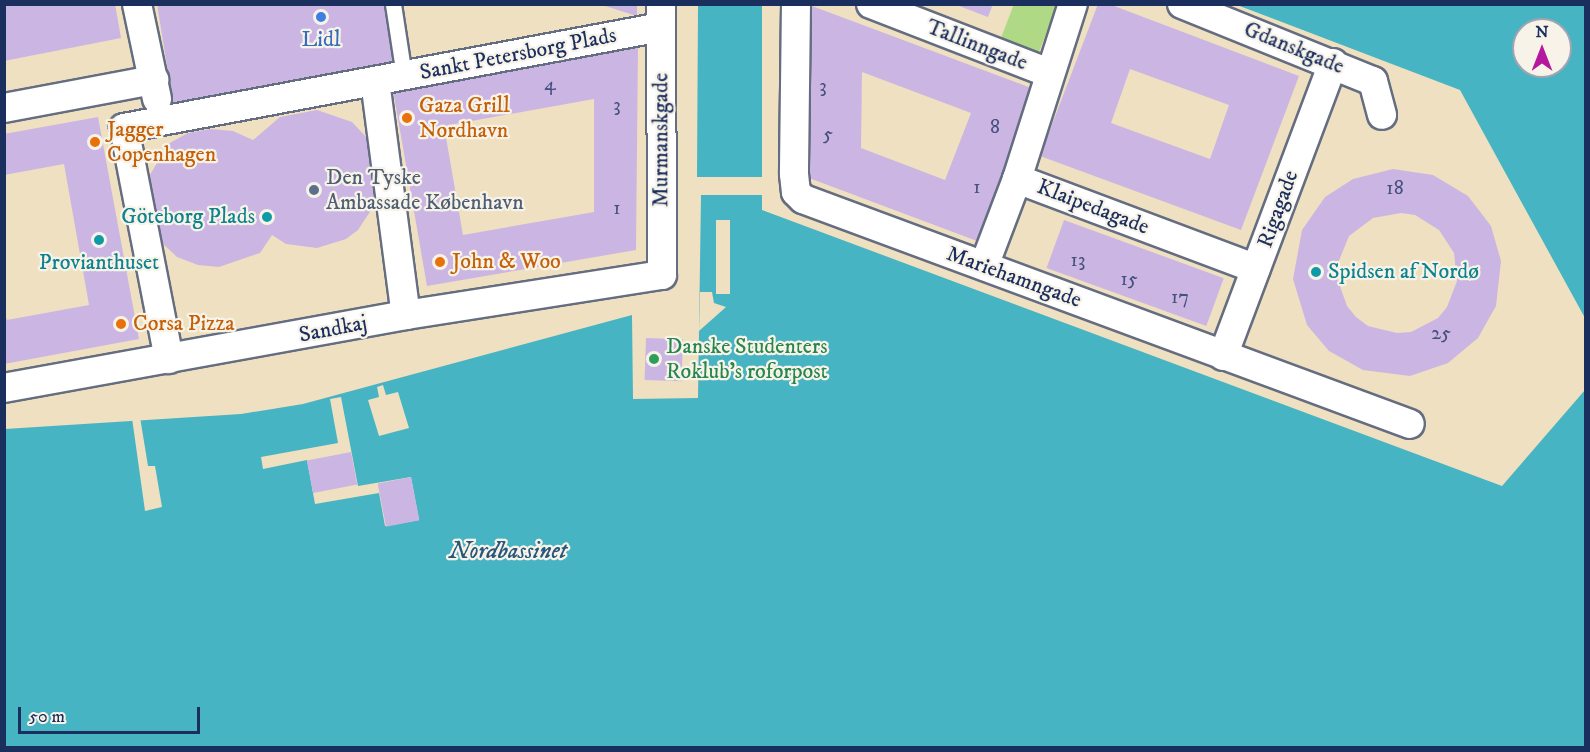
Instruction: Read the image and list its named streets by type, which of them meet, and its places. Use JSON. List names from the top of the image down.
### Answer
{
  "streets": {
    "street": [
      "Tallinngade",
      "Gdanskgade",
      "Sankt Petersborg Plads",
      "Murmanskgade",
      "Klaipedagade",
      "Rigagade",
      "Mariehamngade",
      "Sandkaj"
    ]
  },
  "crossings": [
    ["Gdanskgade", "Rigagade"],
    ["Sankt Petersborg Plads", "Murmanskgade"],
    ["Murmanskgade", "Sandkaj"],
    ["Klaipedagade", "Rigagade"],
    ["Klaipedagade", "Mariehamngade"],
    ["Rigagade", "Mariehamngade"]
  ],
  "water": ["Nordbassinet"],
  "places": [
    "Lidl",
    "Gaza Grill Nordhavn",
    "Jagger Copenhagen",
    "Den Tyske Ambassade København",
    "Göteborg Plads",
    "Provianthuset",
    "John & Woo",
    "Spidsen af Nordø",
    "Corsa Pizza",
    "Danske Studenters Roklub's roforpost"
  ],
  "house_numbers": [
    "4",
    "3",
    "3",
    "8",
    "5",
    "1",
    "18",
    "1",
    "13",
    "15",
    "17",
    "25"
  ],
  "scale_bar": "50 m",
  "north": "top"
}
